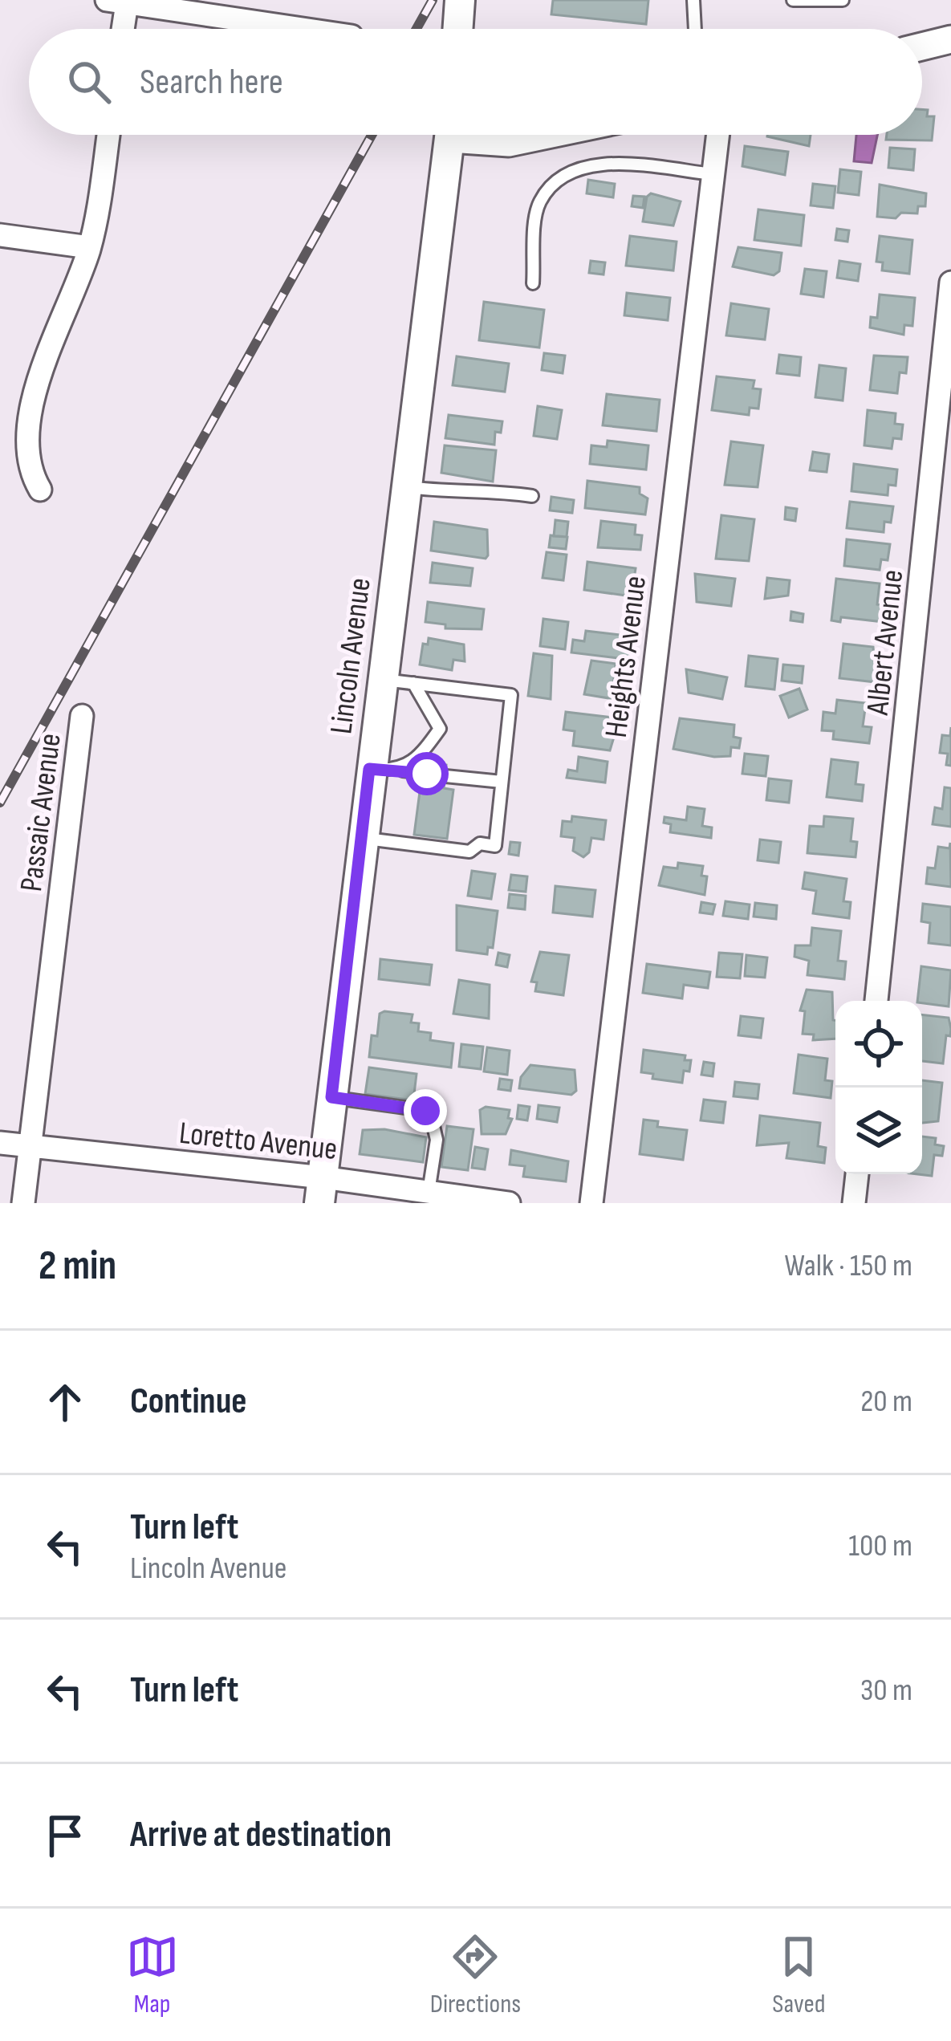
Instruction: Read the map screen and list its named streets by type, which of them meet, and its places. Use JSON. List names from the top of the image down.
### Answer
{
  "streets": {
    "main road": ["Lincoln Avenue"],
    "street": [
      "Albert Avenue",
      "Heights Avenue",
      "Passaic Avenue",
      "Loretto Avenue"
    ]
  },
  "crossings": [
    ["Lincoln Avenue", "Loretto Avenue"],
    ["Passaic Avenue", "Loretto Avenue"]
  ],
  "page": {
    "search": "Search here",
    "heading": ["2 min", "Walk · 150 m"],
    "list": [
      ["Continue", "20 m"],
      ["Turn left", "Lincoln Avenue", "100 m"],
      ["Turn left", "30 m"],
      "Arrive at destination"
    ],
    "nav": ["Map", "Directions", "Saved"]
  }
}
